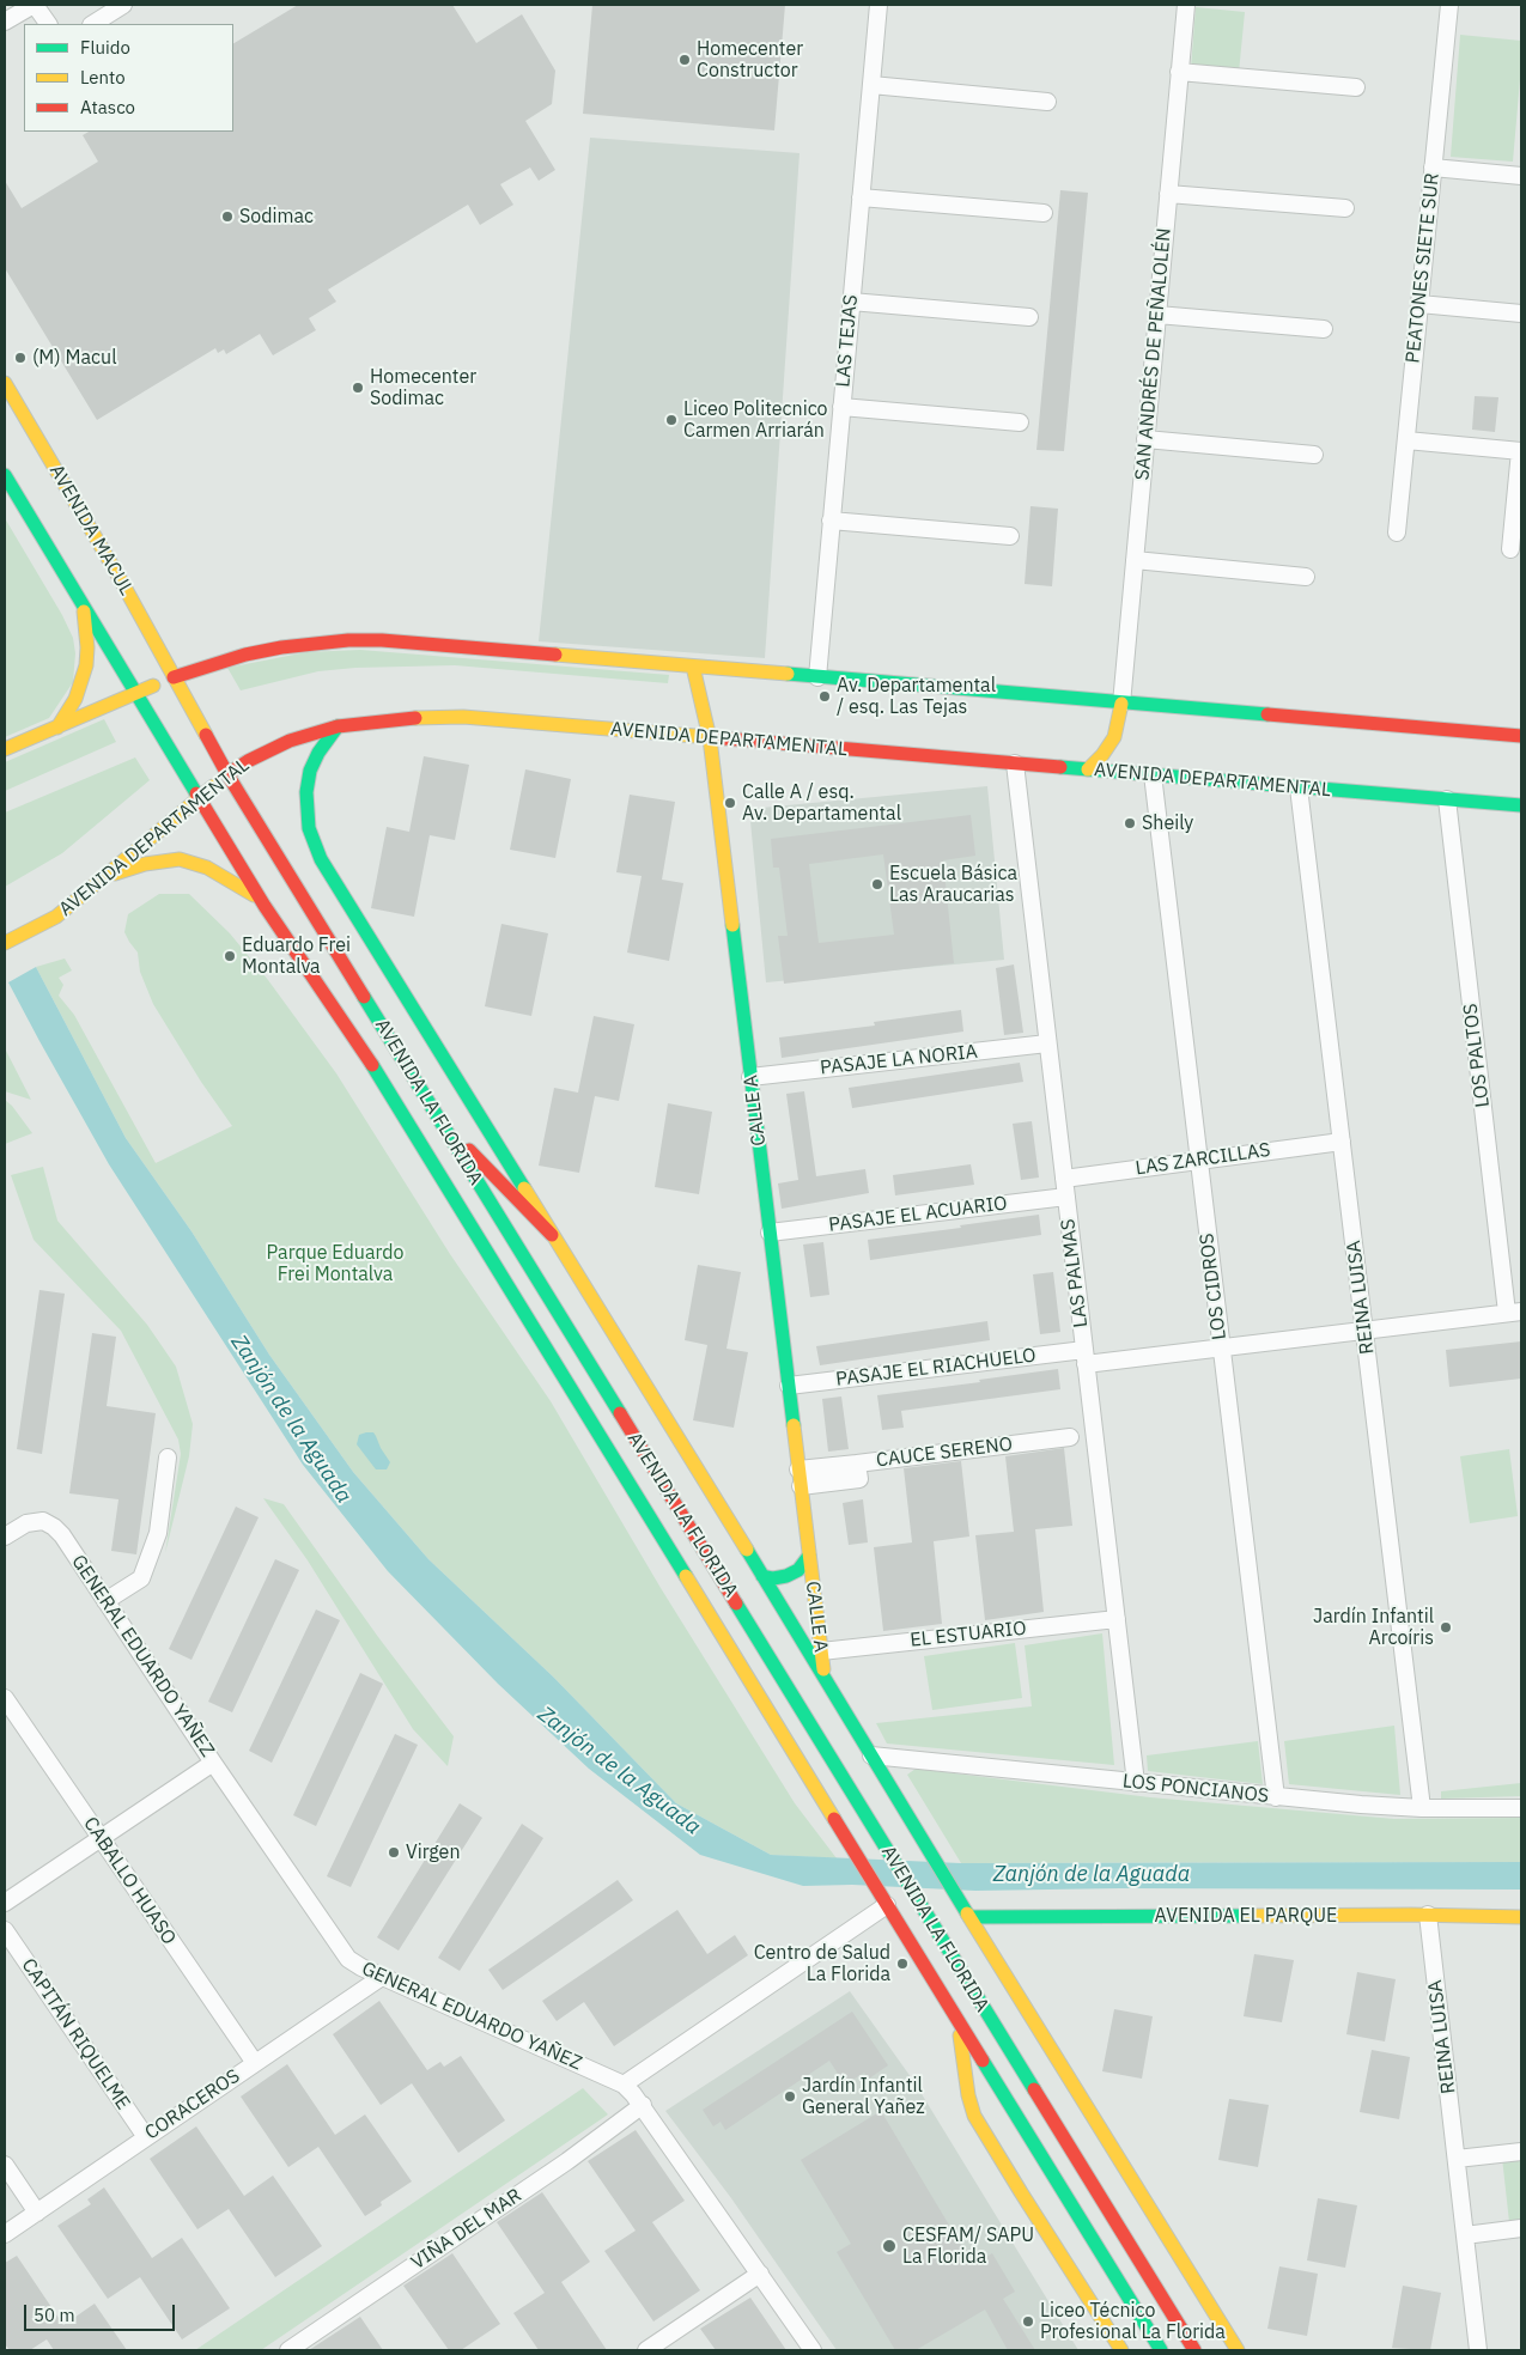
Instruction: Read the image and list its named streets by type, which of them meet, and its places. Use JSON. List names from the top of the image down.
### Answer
{
  "streets": {
    "main road": [
      "AVENIDA MACUL",
      "AVENIDA DEPARTAMENTAL",
      "AVENIDA LA FLORIDA",
      "CALLE A",
      "AVENIDA EL PARQUE"
    ],
    "street": [
      "PEATONES SIETE SUR",
      "LAS TEJAS",
      "SAN ANDRÉS DE PEÑALOLÉN",
      "LOS PALTOS",
      "PASAJE LA NORIA",
      "LAS ZARCILLAS",
      "PASAJE EL ACUARIO",
      "LAS PALMAS",
      "LOS CIDROS",
      "REINA LUISA",
      "PASAJE EL RIACHUELO",
      "CAUCE SERENO",
      "EL ESTUARIO",
      "GENERAL EDUARDO YAÑEZ",
      "LOS PONCIANOS",
      "CABALLO HUASO",
      "CAPITÁN RIQUELME",
      "CORACEROS",
      "VIÑA DEL MAR"
    ]
  },
  "crossings": [
    ["AVENIDA MACUL", "AVENIDA LA FLORIDA"],
    ["AVENIDA DEPARTAMENTAL", "LOS PALTOS"],
    ["AVENIDA DEPARTAMENTAL", "AVENIDA LA FLORIDA"],
    ["AVENIDA DEPARTAMENTAL", "CALLE A"],
    ["AVENIDA DEPARTAMENTAL", "LAS PALMAS"],
    ["AVENIDA DEPARTAMENTAL", "LOS CIDROS"],
    ["AVENIDA DEPARTAMENTAL", "REINA LUISA"],
    ["LOS PALTOS", "PASAJE EL RIACHUELO"],
    ["PASAJE LA NORIA", "CALLE A"],
    ["PASAJE LA NORIA", "LAS PALMAS"],
    ["AVENIDA LA FLORIDA", "CALLE A"],
    ["AVENIDA LA FLORIDA", "LOS PONCIANOS"],
    ["AVENIDA LA FLORIDA", "AVENIDA EL PARQUE"],
    ["CALLE A", "PASAJE EL ACUARIO"],
    ["CALLE A", "PASAJE EL RIACHUELO"],
    ["CALLE A", "CAUCE SERENO"],
    ["CALLE A", "EL ESTUARIO"],
    ["LAS ZARCILLAS", "LAS PALMAS"],
    ["LAS ZARCILLAS", "LOS CIDROS"],
    ["LAS ZARCILLAS", "REINA LUISA"],
    ["PASAJE EL ACUARIO", "LAS PALMAS"],
    ["LAS PALMAS", "PASAJE EL RIACHUELO"],
    ["LAS PALMAS", "EL ESTUARIO"],
    ["LAS PALMAS", "LOS PONCIANOS"],
    ["LOS CIDROS", "PASAJE EL RIACHUELO"],
    ["LOS CIDROS", "LOS PONCIANOS"],
    ["REINA LUISA", "PASAJE EL RIACHUELO"],
    ["REINA LUISA", "LOS PONCIANOS"],
    ["REINA LUISA", "AVENIDA EL PARQUE"],
    ["GENERAL EDUARDO YAÑEZ", "CORACEROS"],
    ["GENERAL EDUARDO YAÑEZ", "VIÑA DEL MAR"],
    ["CABALLO HUASO", "CORACEROS"],
    ["CAPITÁN RIQUELME", "CORACEROS"]
  ],
  "water": ["Zanjón de la Aguada"],
  "parks": ["Parque Eduardo Frei Montalva"],
  "places": [
    "Homecenter Constructor",
    "Sodimac",
    "(M) Macul",
    "Homecenter Sodimac",
    "Liceo Politecnico Carmen Arriarán",
    "Av. Departamental / esq. Las Tejas",
    "Calle A / esq. Av. Departamental",
    "Sheily",
    "Escuela Básica Las Araucarias",
    "Eduardo Frei Montalva",
    "Jardín Infantil Arcoíris",
    "Virgen",
    "Centro de Salud La Florida",
    "Jardín Infantil General Yañez",
    "CESFAM/ SAPU La Florida",
    "Liceo Técnico Profesional La Florida"
  ],
  "legend": ["Fluido", "Lento", "Atasco"],
  "scale_bar": "50 m"
}
